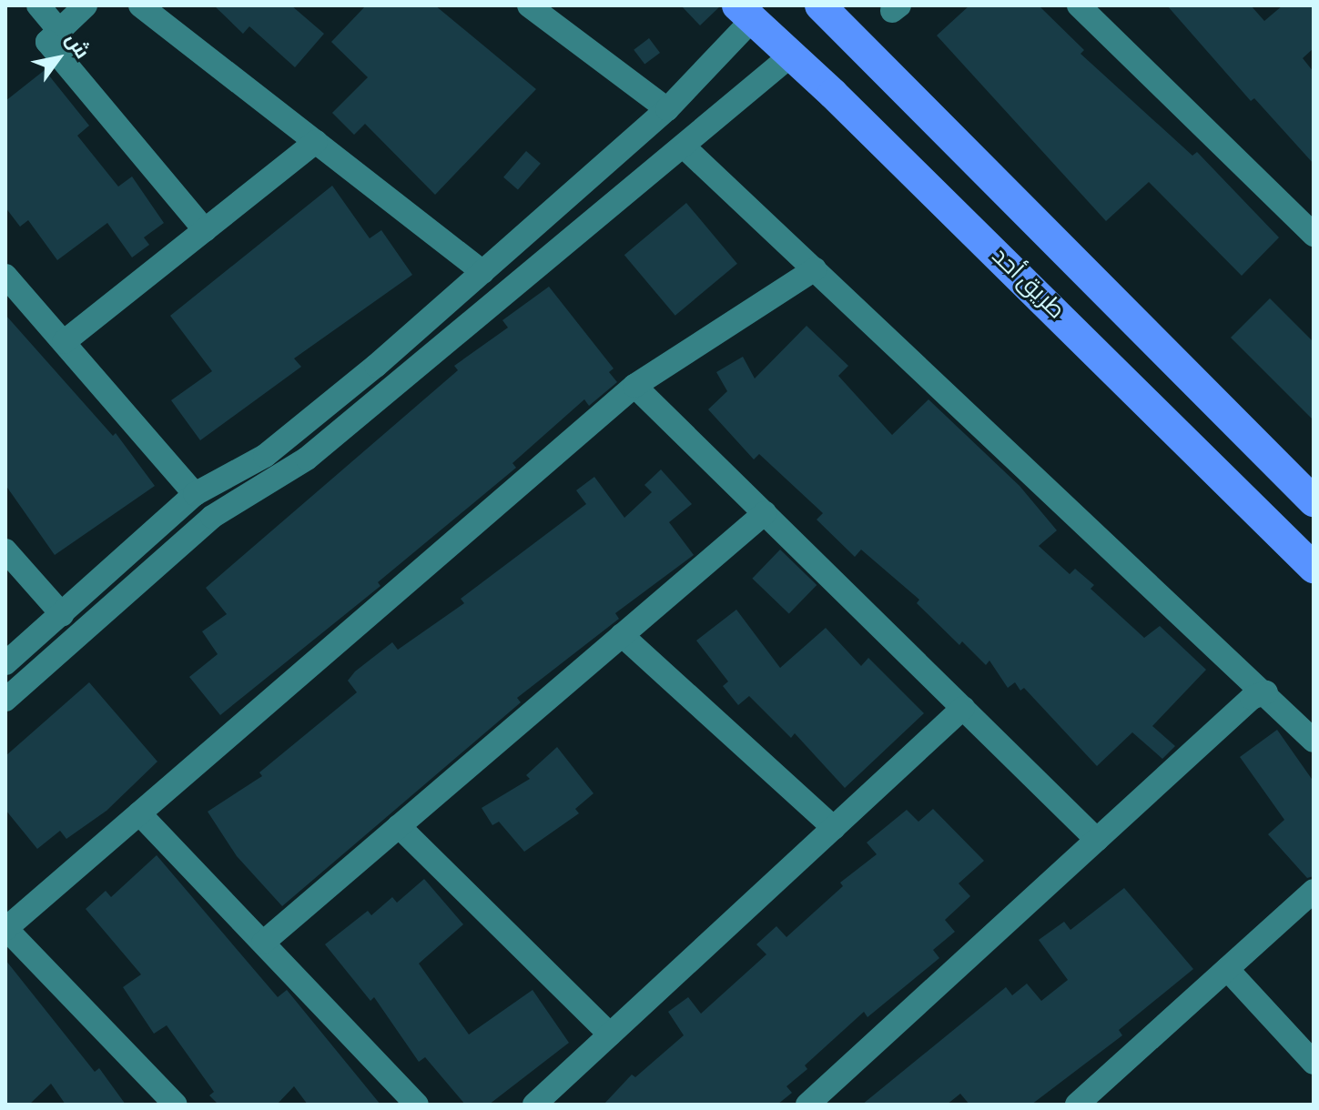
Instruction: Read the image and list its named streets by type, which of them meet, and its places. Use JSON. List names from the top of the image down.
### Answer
{
  "streets": {
    "main road": ["طريق أحد"]
  },
  "north": "top right"
}
